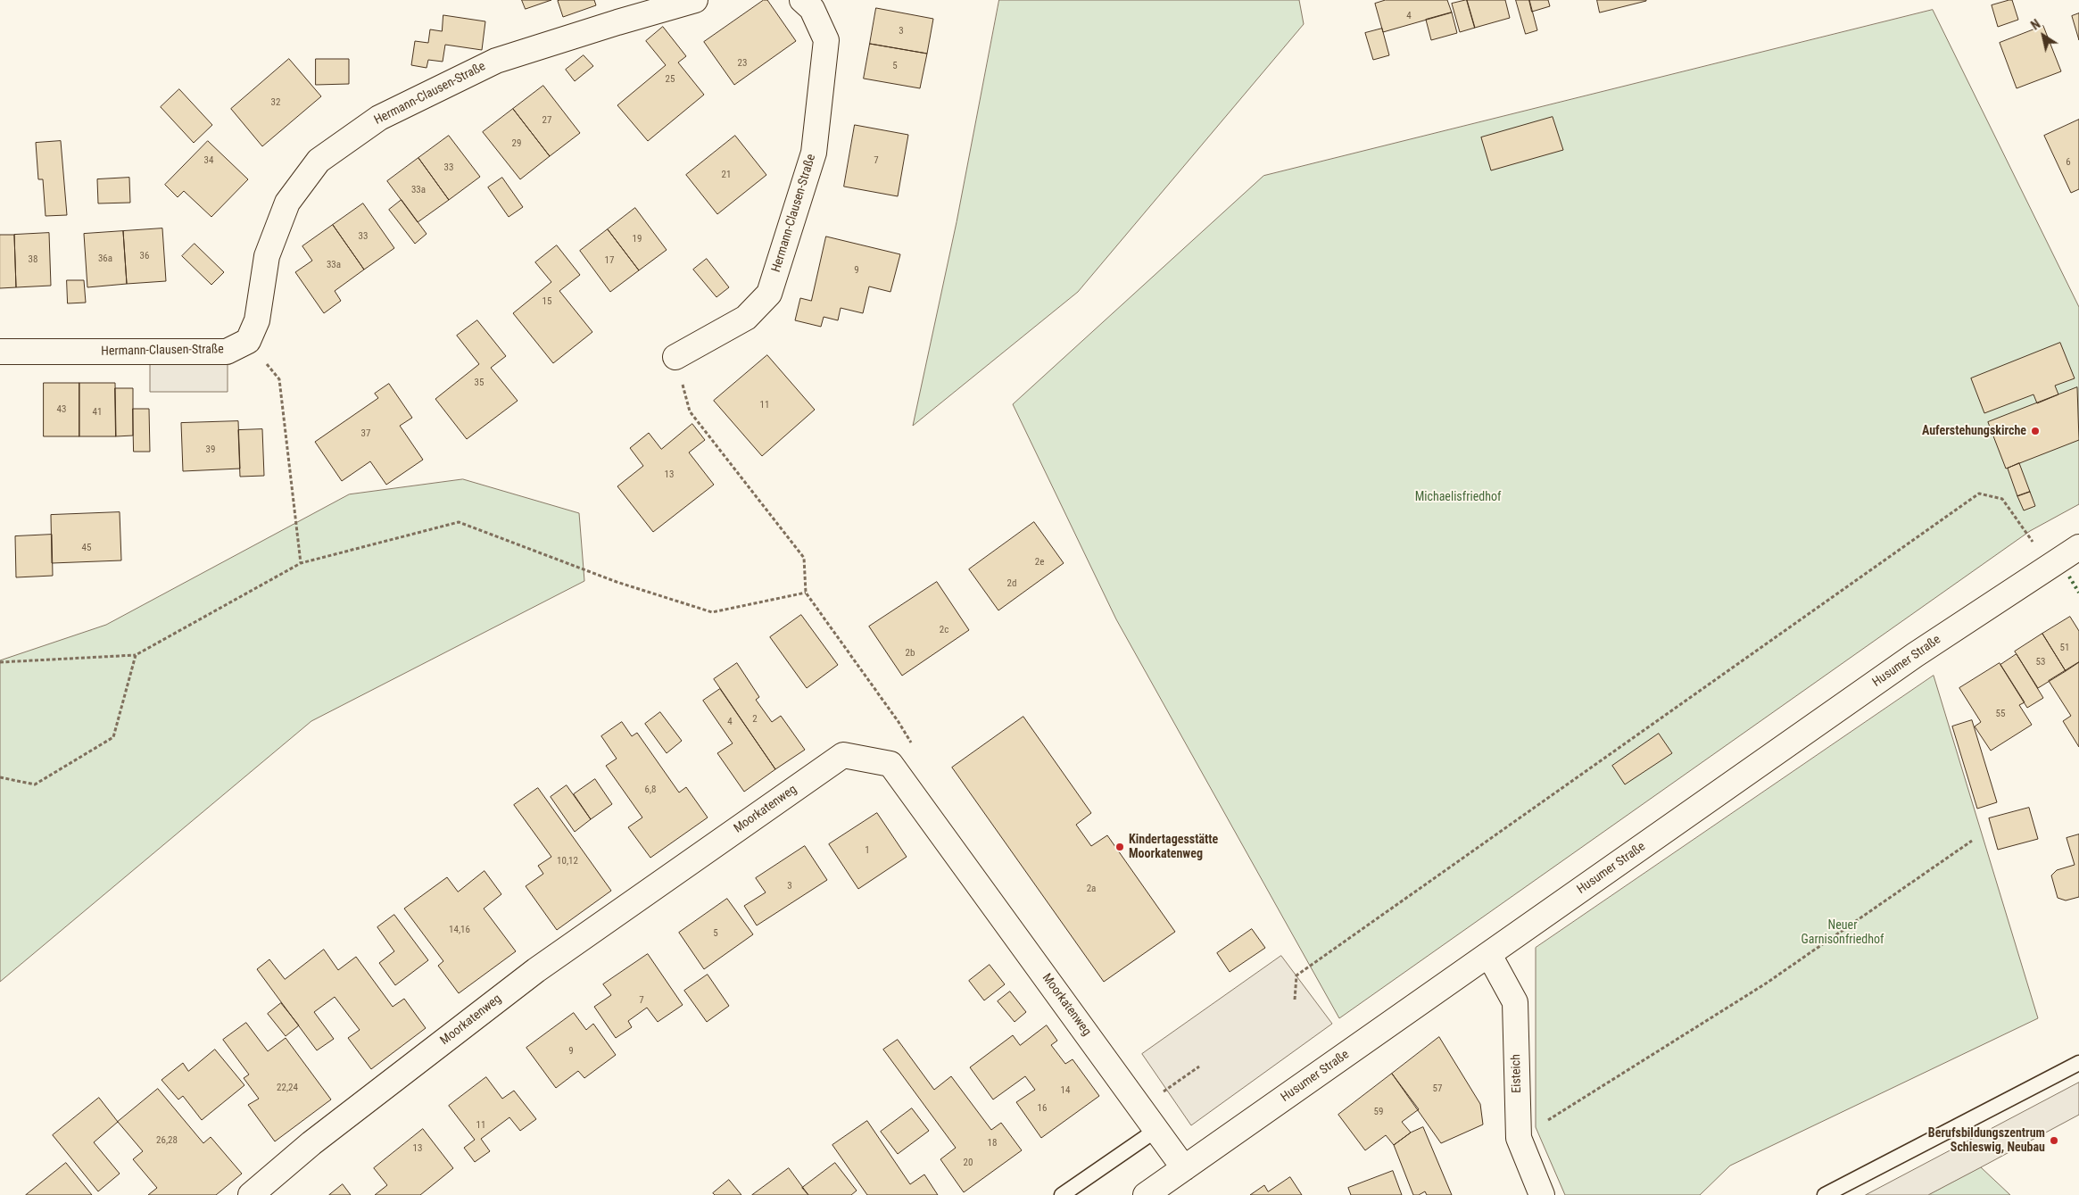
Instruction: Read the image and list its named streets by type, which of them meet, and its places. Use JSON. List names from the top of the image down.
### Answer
{
  "streets": {
    "street": [
      "Hermann-Clausen-Straße",
      "Husumer Straße",
      "Moorkatenweg",
      "Eisteich"
    ]
  },
  "crossings": [
    ["Husumer Straße", "Moorkatenweg"],
    ["Husumer Straße", "Eisteich"]
  ],
  "parks": ["Michaelisfriedhof", "Neuer Garnisonfriedhof"],
  "places": ["Auferstehungskirche", "Kindertagesstätte Moorkatenweg", "Berufsbildungszentrum Schleswig, Neubau"],
  "house_numbers": [
    "4",
    "3",
    "23",
    "5",
    "25",
    "32",
    "27",
    "29",
    "34",
    "7",
    "6",
    "33",
    "21",
    "33a",
    "33",
    "19",
    "36",
    "36a",
    "38",
    "17",
    "33a",
    "9",
    "15",
    "35",
    "11",
    "43",
    "41",
    "37",
    "39",
    "13",
    "45",
    "2e",
    "2d",
    "2c",
    "51",
    "2b",
    "53",
    "55",
    "2",
    "4",
    "6,8",
    "1",
    "10,12",
    "3",
    "2a",
    "14,16",
    "5",
    "7",
    "9",
    "22,24",
    "57",
    "14",
    "16",
    "59",
    "11",
    "26,28",
    "18",
    "13",
    "20"
  ],
  "north": "top left"
}
